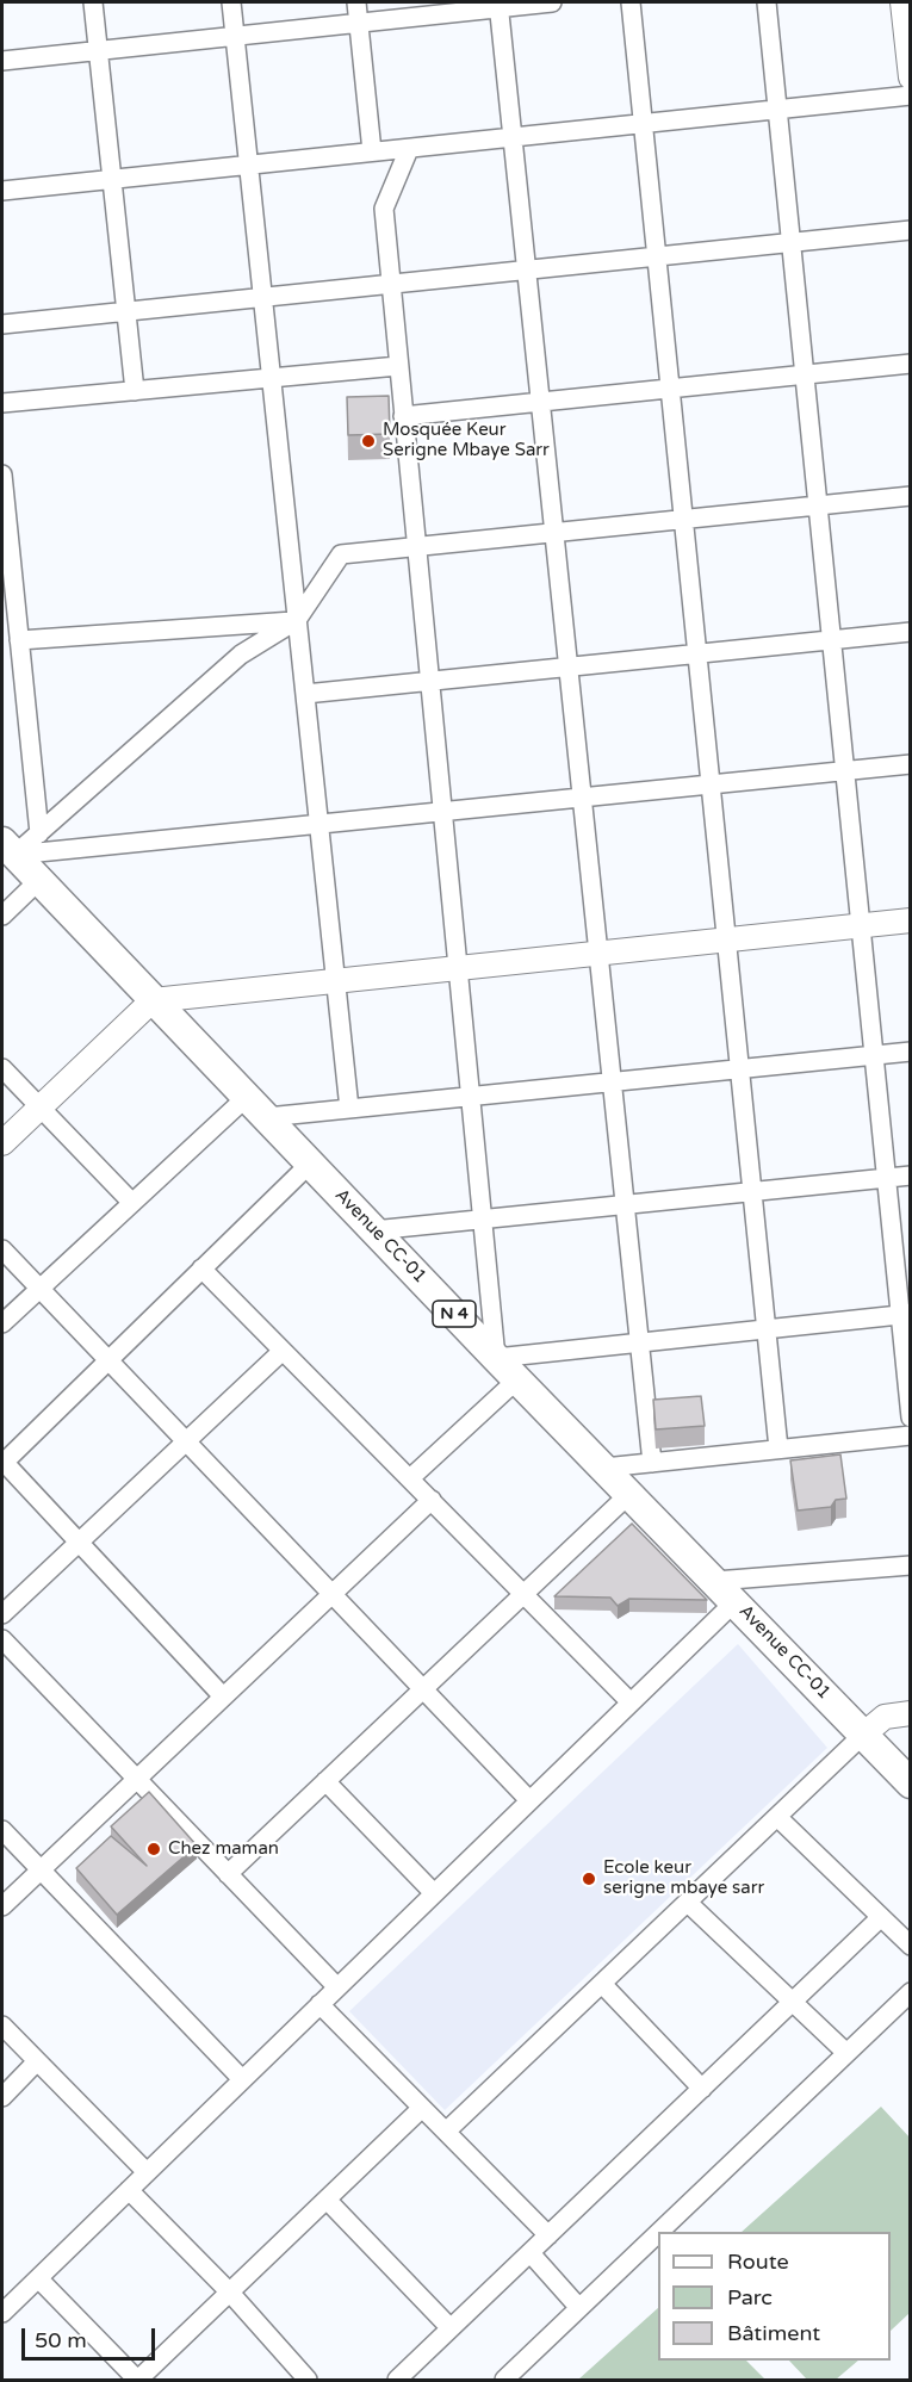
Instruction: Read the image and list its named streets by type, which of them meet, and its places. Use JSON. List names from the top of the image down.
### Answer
{
  "streets": {
    "main road": ["Avenue CC-01", "N 4"]
  },
  "places": ["Mosquée Keur Serigne Mbaye Sarr", "Chez maman", "Ecole keur serigne mbaye sarr"],
  "legend": ["Route", "Parc", "Bâtiment"],
  "scale_bar": "50 m"
}
